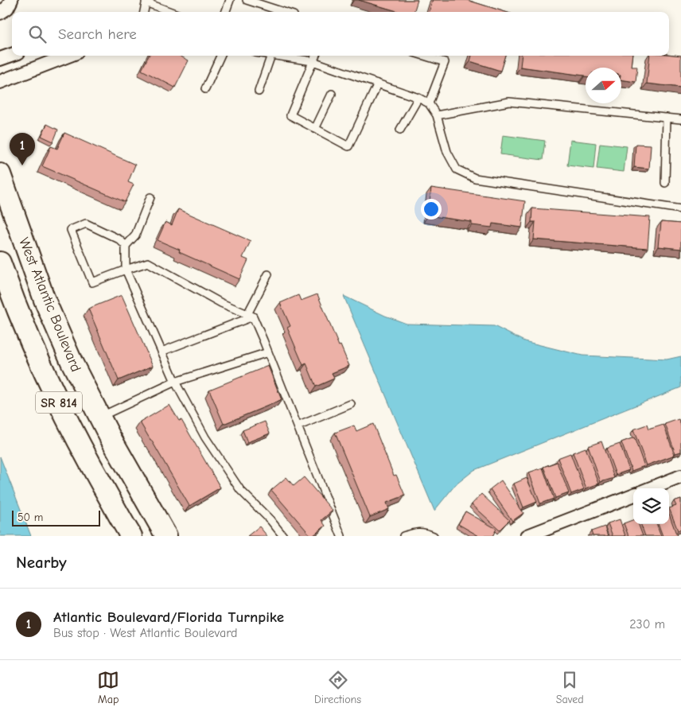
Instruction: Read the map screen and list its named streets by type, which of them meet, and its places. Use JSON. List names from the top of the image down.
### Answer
{
  "streets": {
    "main road": ["West Atlantic Boulevard", "SR 814"]
  },
  "scale_bar": "50 m",
  "north": "right",
  "page": {
    "search": "Search here",
    "pins": "1",
    "scale": "50 m",
    "heading": "Nearby",
    "list": [
      {
        "mark": "1",
        "name": "Atlantic Boulevard/Florida Turnpike",
        "note": "Bus stop · West Atlantic Boulevard",
        "value": "230 m"
      }
    ],
    "nav": ["Map", "Directions", "Saved"]
  }
}
